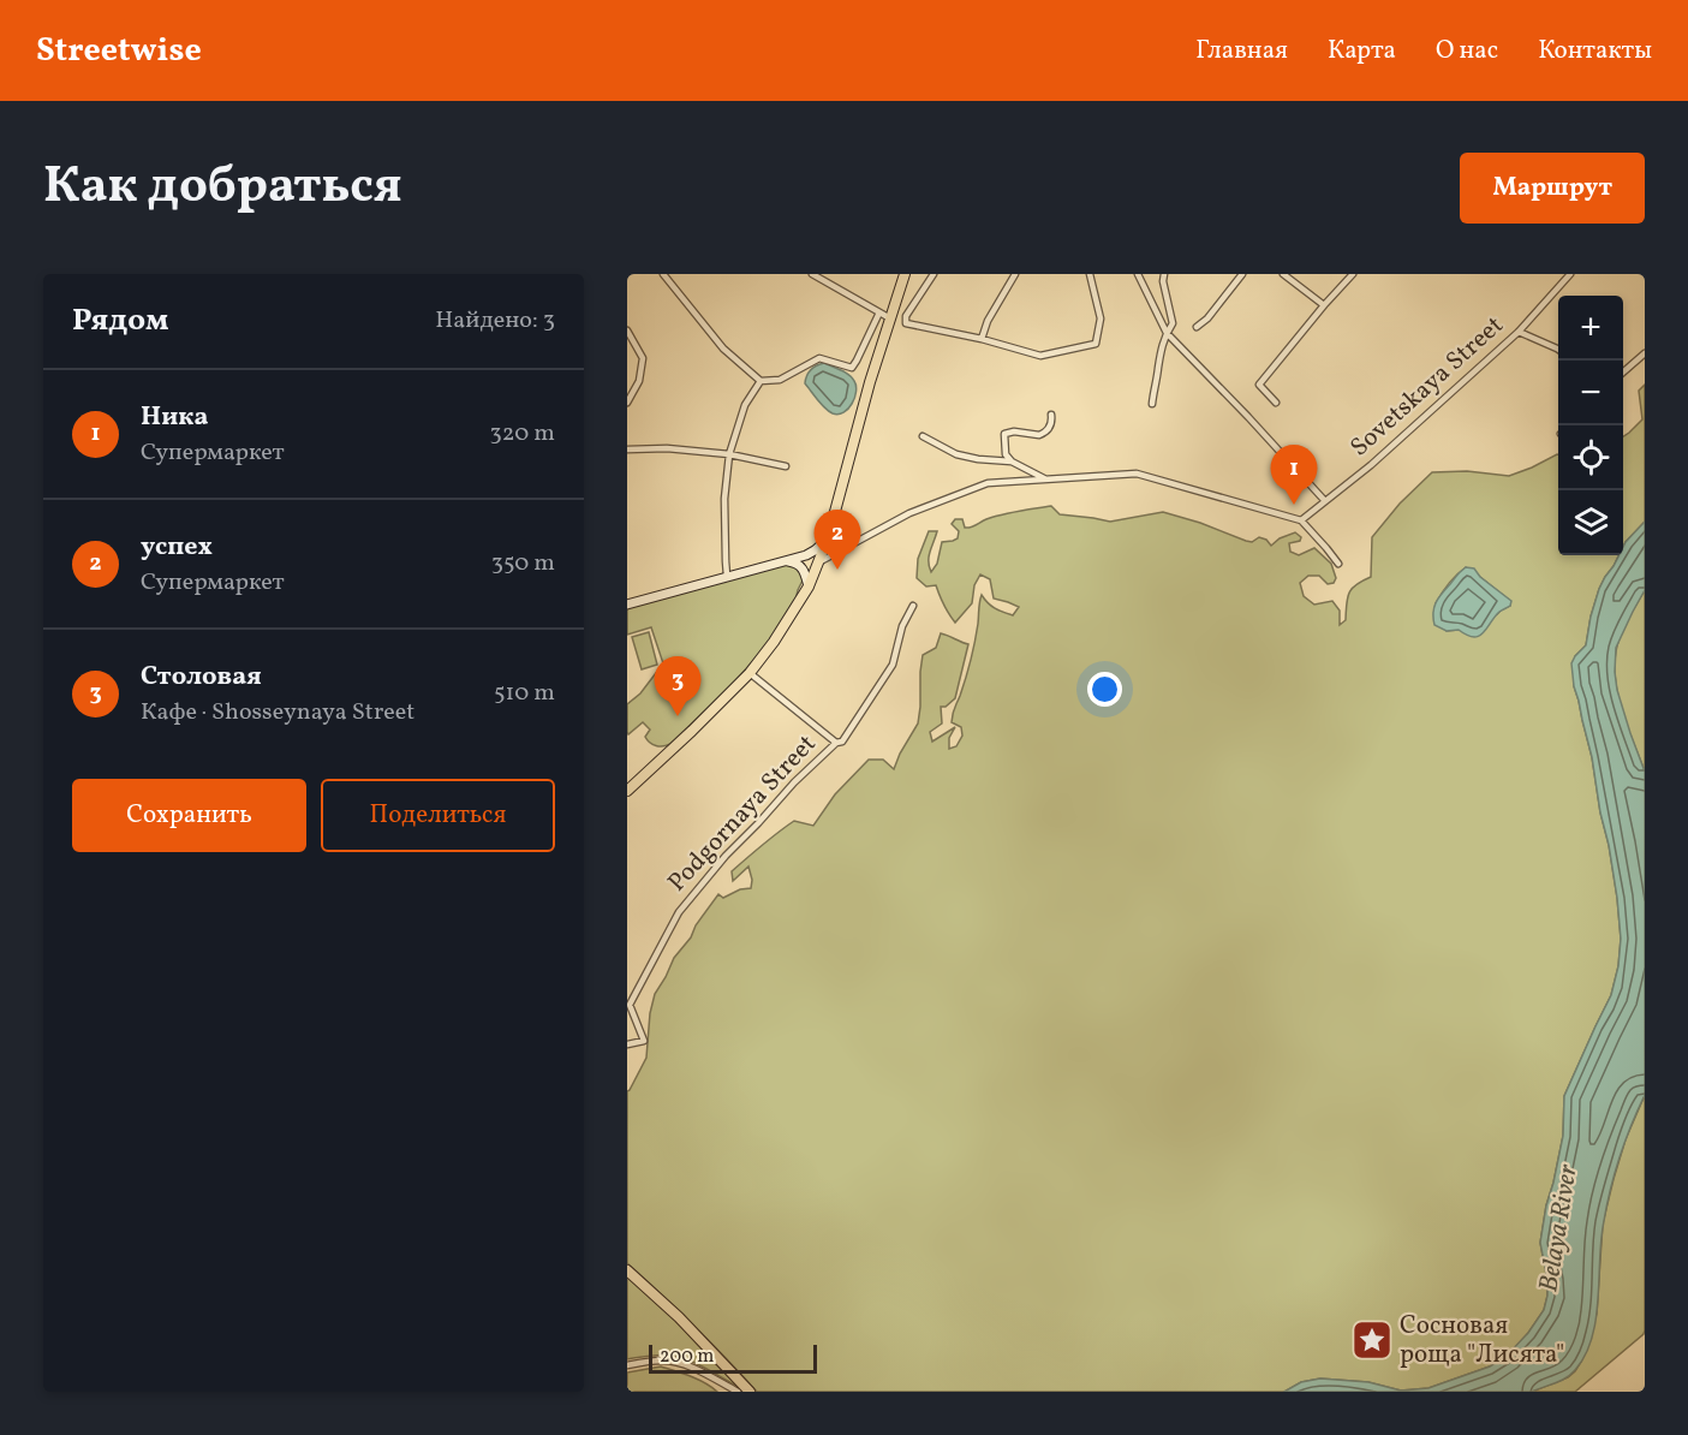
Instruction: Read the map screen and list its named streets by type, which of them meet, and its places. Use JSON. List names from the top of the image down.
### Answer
{
  "streets": {
    "street": ["Sovetskaya Street", "Podgornaya Street"]
  },
  "water": ["Belaya River"],
  "places": {
    "place": ["Сосновая роща \"Лисята\""]
  },
  "scale_bar": "200 m",
  "page": {
    "header": "Streetwise",
    "nav": [
      "Главная",
      "Карта",
      "О нас",
      "Контакты"
    ],
    "title": "Как добраться",
    "buttons": [
      "Маршрут",
      ["Сохранить", "Поделиться"]
    ],
    "heading": ["Рядом", "Найдено: 3"],
    "map_buttons": ["+", "−"],
    "list": [
      {
        "mark": "1",
        "name": "Ника",
        "note": "Супермаркет",
        "value": "320 m"
      },
      {
        "mark": "2",
        "name": "успех",
        "note": "Супермаркет",
        "value": "350 m"
      },
      {
        "mark": "3",
        "name": "Столовая",
        "note": "Кафе · Shosseynaya Street",
        "value": "510 m"
      }
    ],
    "pins": ["1", "2", "3"],
    "scale": "200 m"
  }
}
